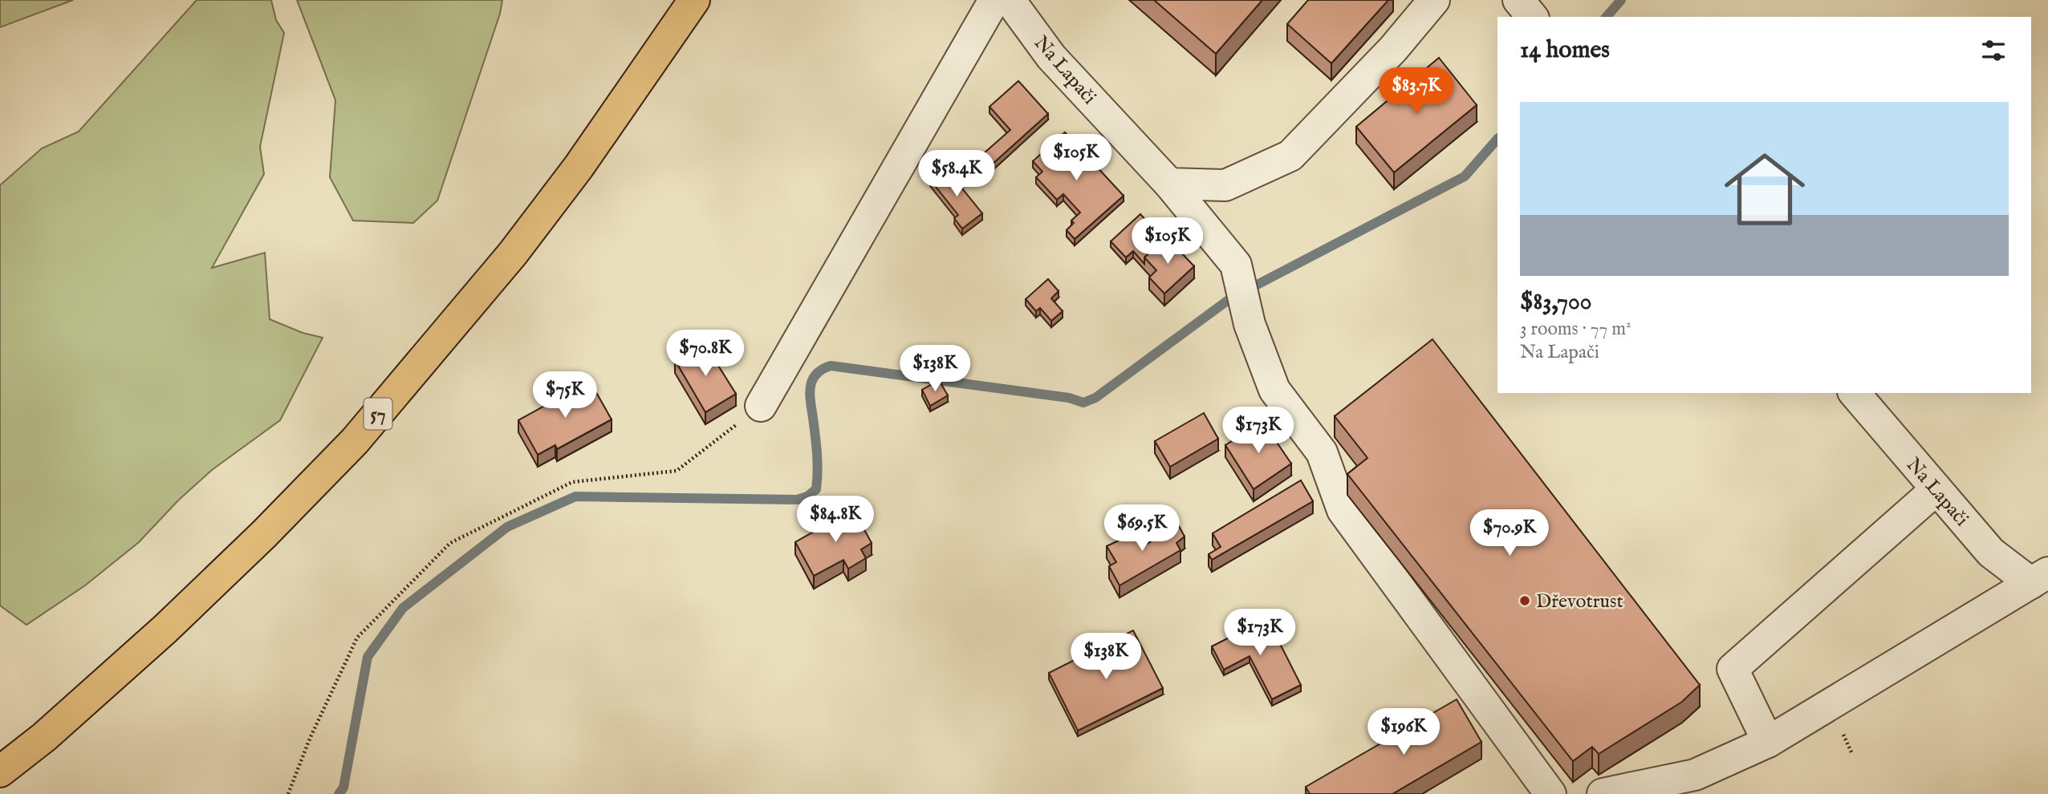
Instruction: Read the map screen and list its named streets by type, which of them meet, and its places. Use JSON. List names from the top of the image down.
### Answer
{
  "streets": {
    "main road": ["57"],
    "street": ["Na Lapači"]
  },
  "places": ["Dřevotrust"],
  "page": {
    "heading": "14 homes",
    "price": [
      "$83.7K",
      "$105K",
      "$58.4K",
      "$105K",
      "$70.8K",
      "$138K",
      "$75K",
      "$173K",
      "$84.8K",
      "$69.5K",
      "$70.9K",
      "$173K",
      "$138K",
      "$196K"
    ],
    "list": [
      {
        "name": "$83,700",
        "note": "3 rooms · 77 m² · Na Lapači"
      }
    ]
  }
}
